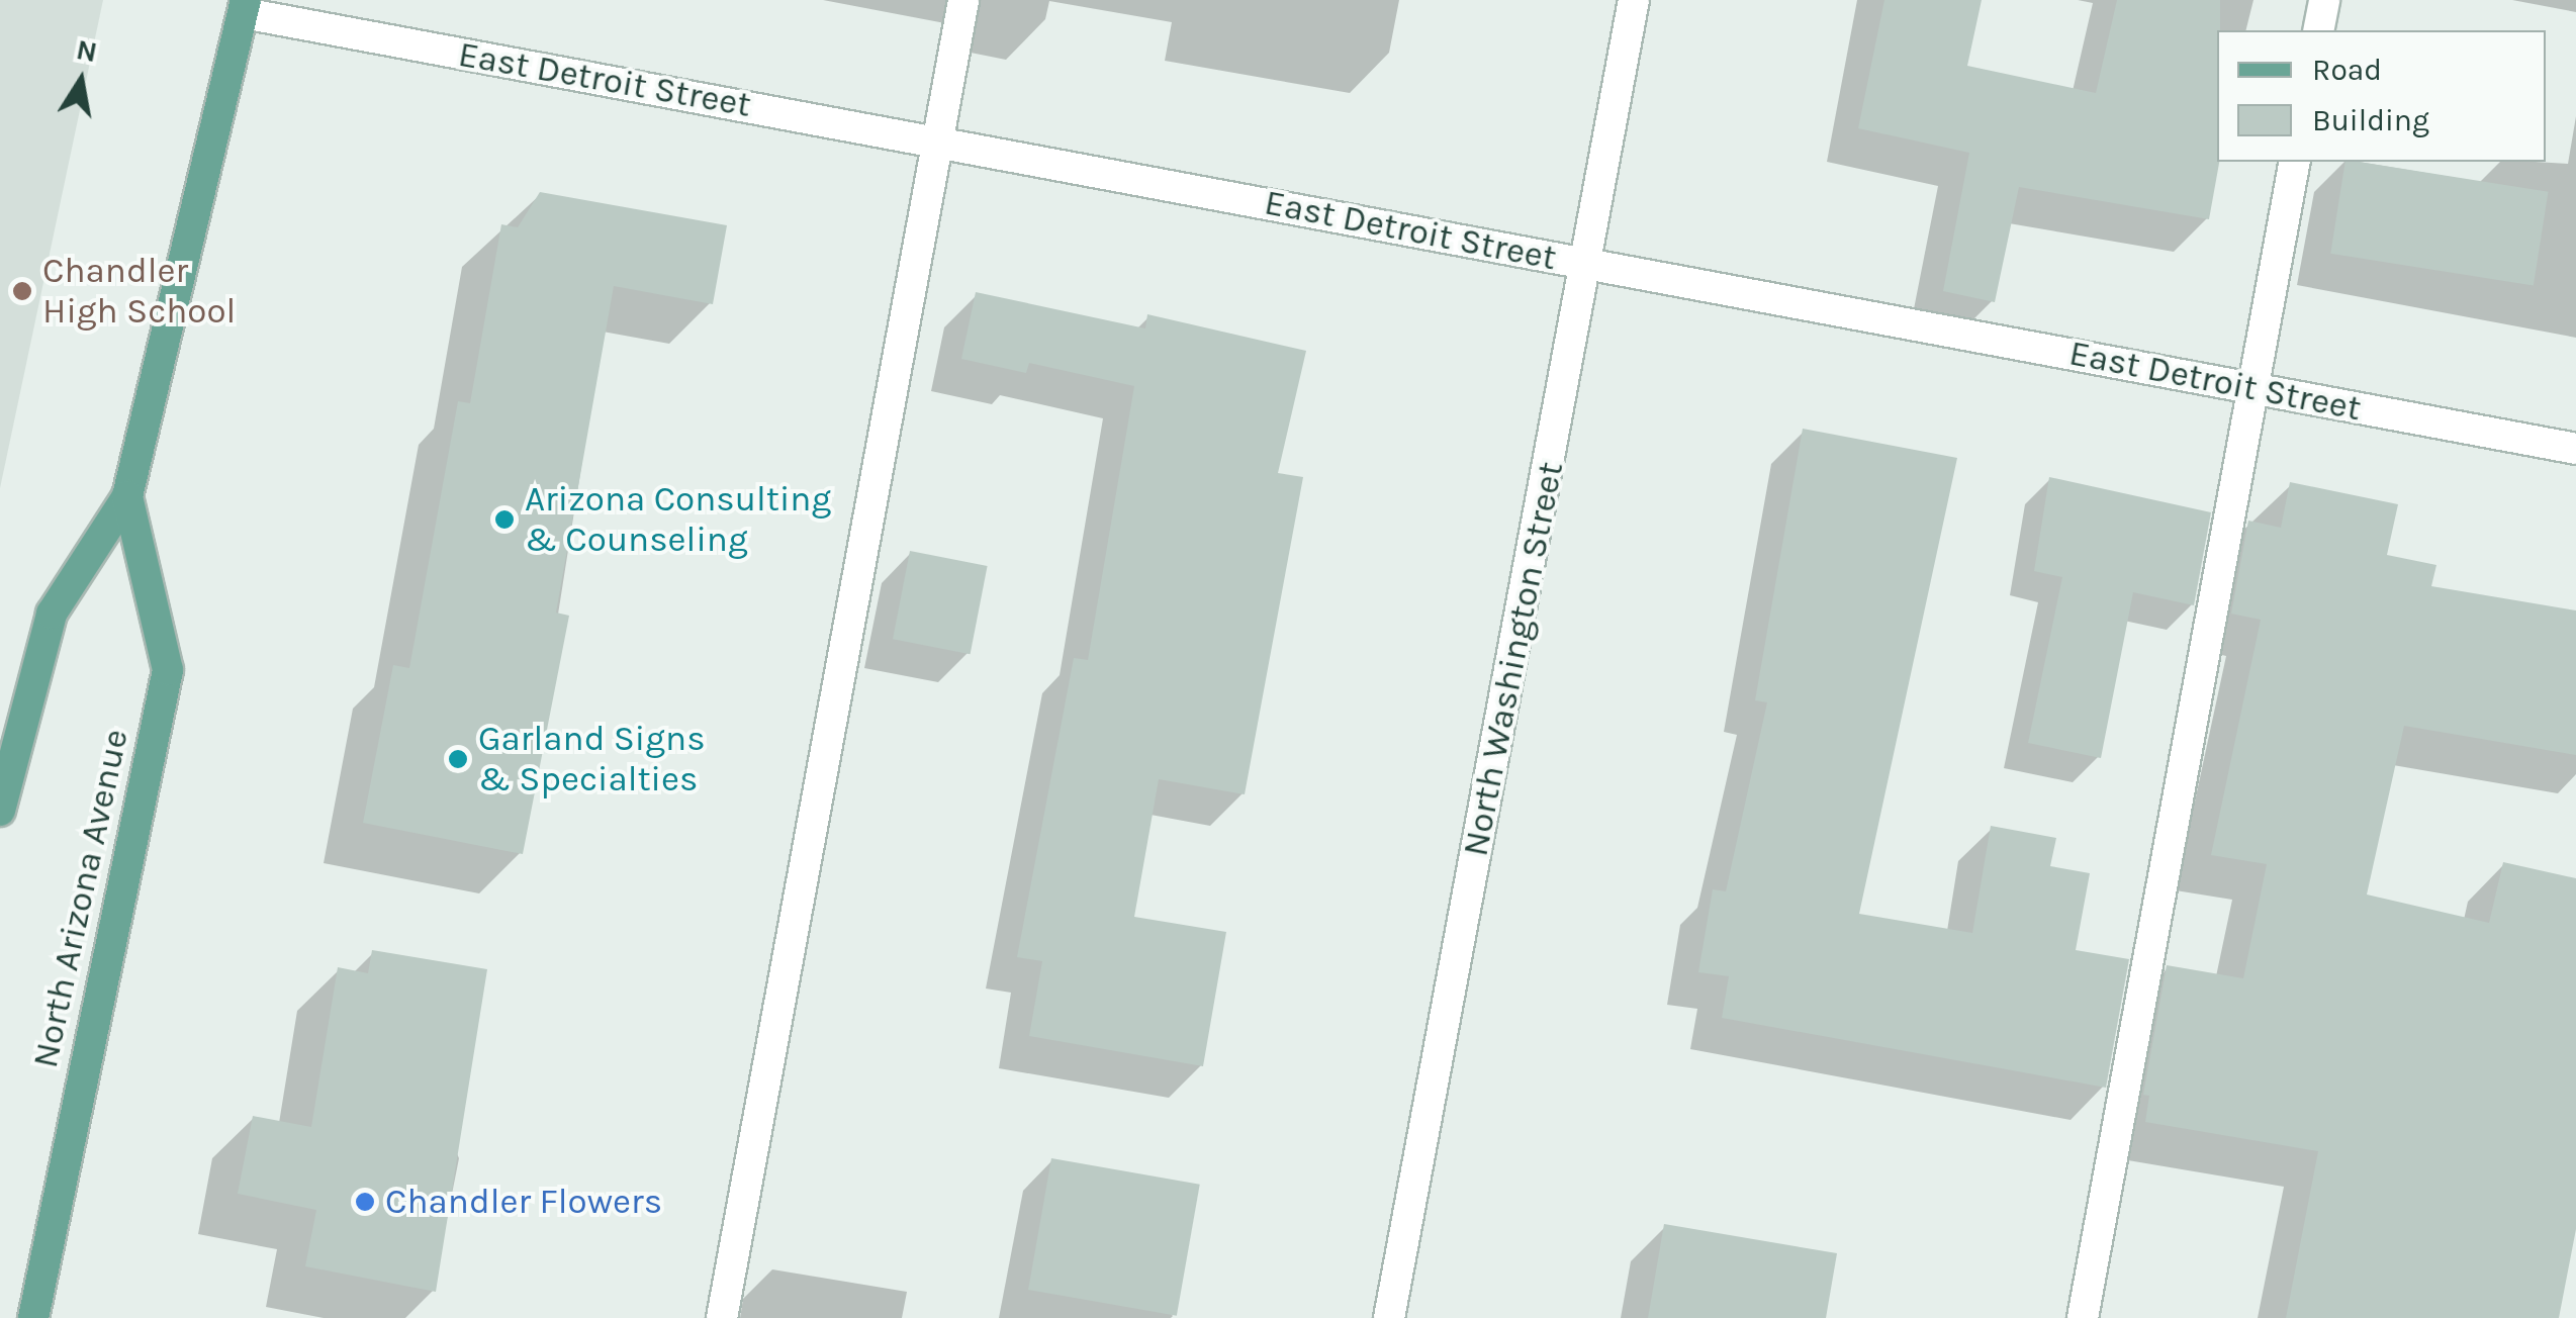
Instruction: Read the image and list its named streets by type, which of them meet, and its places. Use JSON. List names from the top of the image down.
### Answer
{
  "streets": {
    "main road": ["North Arizona Avenue"],
    "street": ["East Detroit Street", "North Washington Street"]
  },
  "crossings": [
    ["East Detroit Street", "North Washington Street"],
    ["East Detroit Street", "North Arizona Avenue"]
  ],
  "places": [
    "Chandler High School",
    "Arizona Consulting & Counseling",
    "Garland Signs & Specialties",
    "Chandler Flowers"
  ],
  "legend": ["Road", "Building"],
  "north": "top"
}
